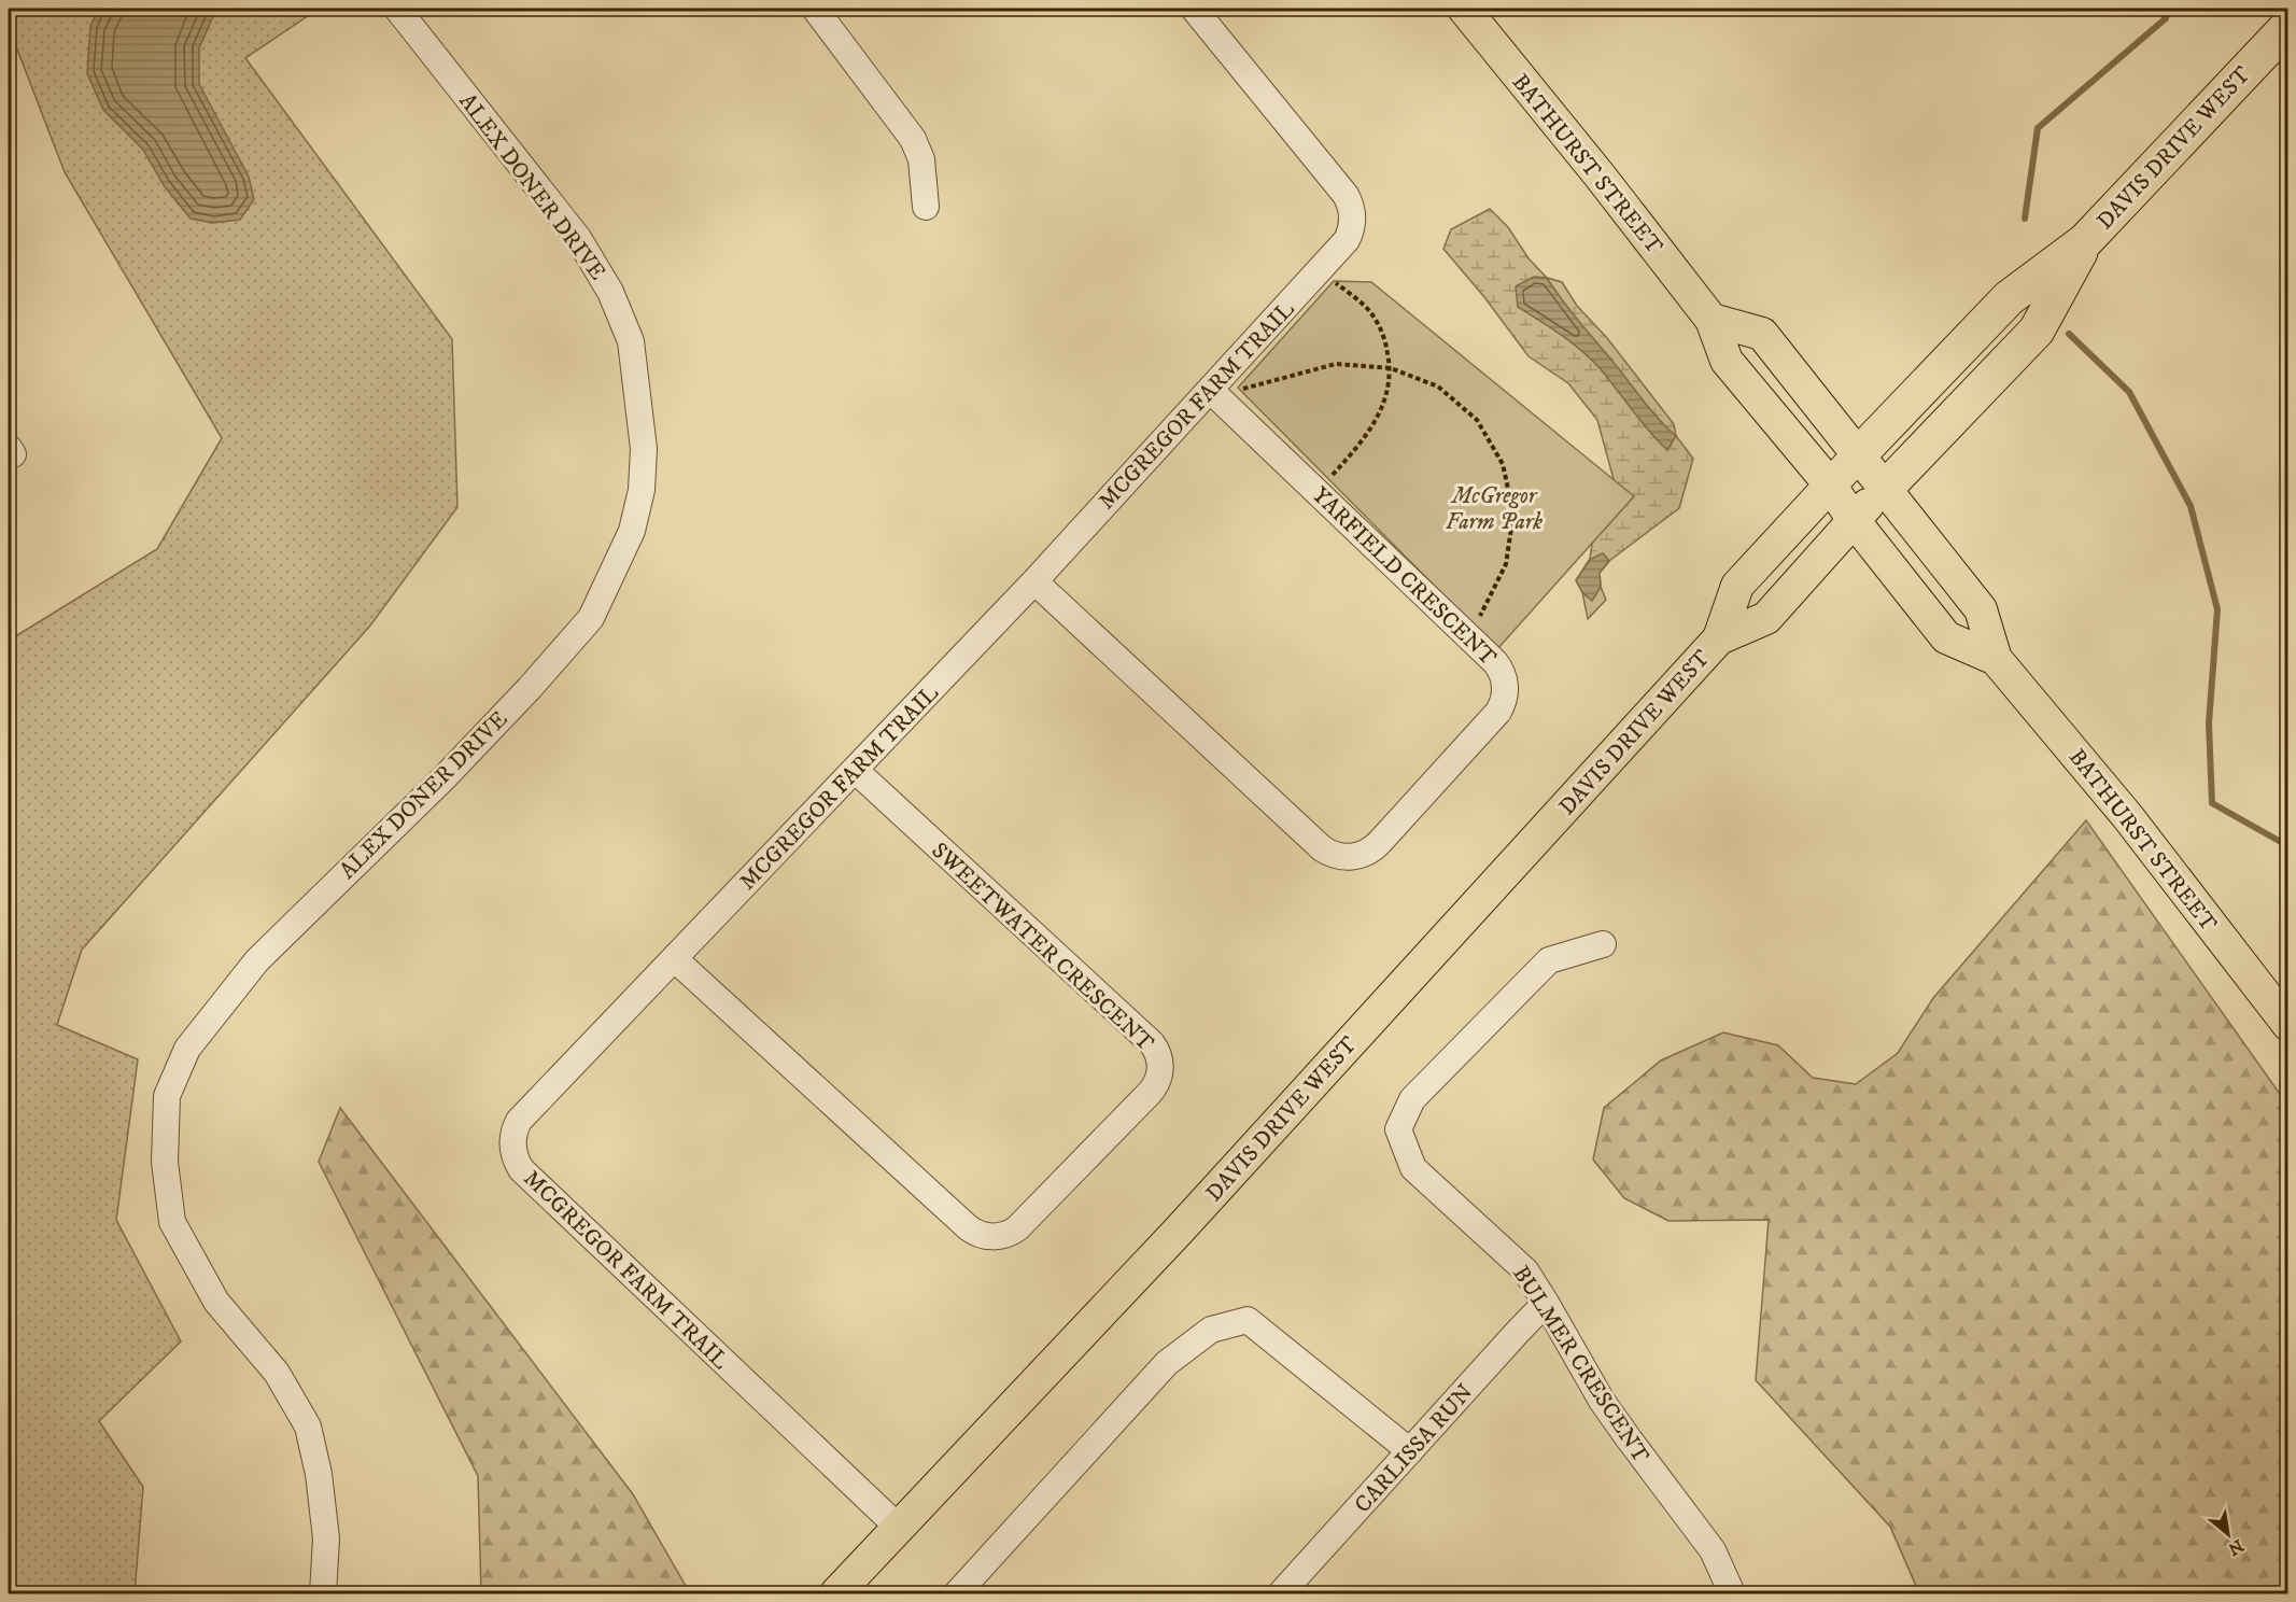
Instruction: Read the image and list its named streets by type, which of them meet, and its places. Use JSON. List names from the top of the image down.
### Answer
{
  "streets": {
    "highway": ["DAVIS DRIVE WEST"],
    "main road": ["BATHURST STREET"],
    "street": [
      "ALEX DONER DRIVE",
      "MCGREGOR FARM TRAIL",
      "YARFIELD CRESCENT",
      "SWEETWATER CRESCENT",
      "BULMER CRESCENT",
      "CARLISSA RUN"
    ]
  },
  "crossings": [
    ["DAVIS DRIVE WEST", "BATHURST STREET"],
    ["DAVIS DRIVE WEST", "MCGREGOR FARM TRAIL"],
    ["MCGREGOR FARM TRAIL", "YARFIELD CRESCENT"],
    ["MCGREGOR FARM TRAIL", "SWEETWATER CRESCENT"],
    ["BULMER CRESCENT", "CARLISSA RUN"]
  ],
  "parks": ["McGregor Farm Park"],
  "north": "bottom right"
}
